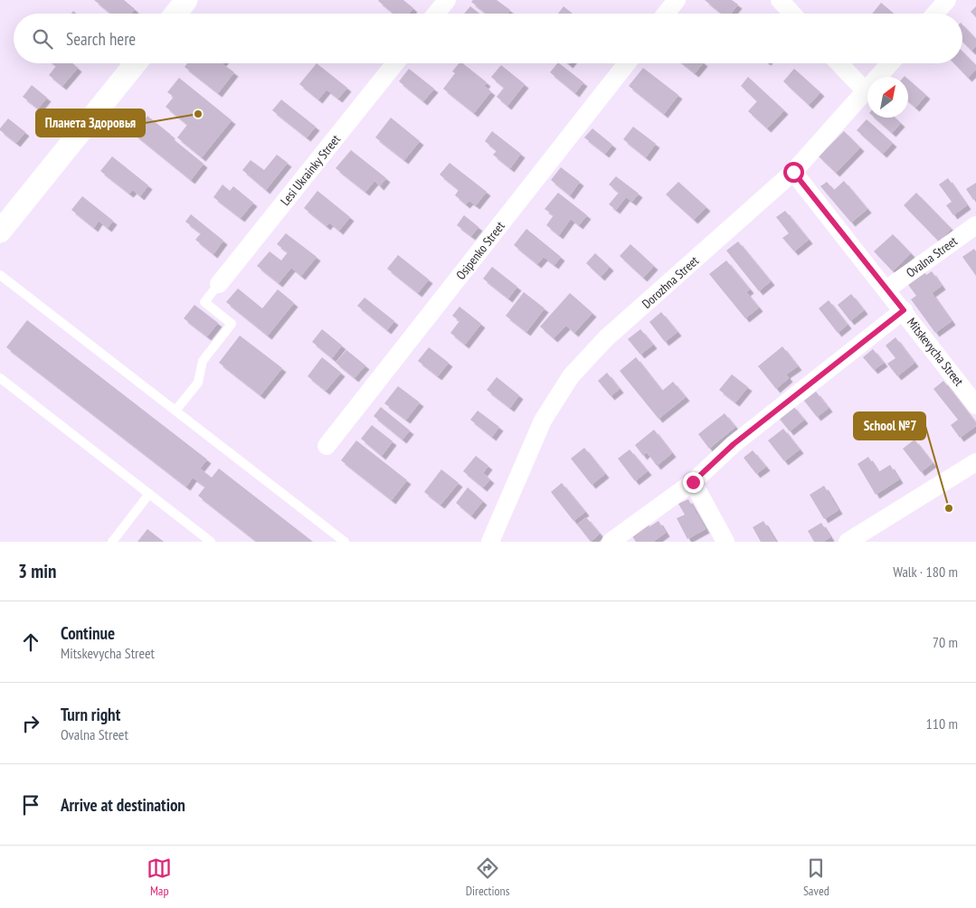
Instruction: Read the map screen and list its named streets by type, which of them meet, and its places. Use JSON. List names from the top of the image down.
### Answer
{
  "streets": {
    "street": [
      "Lesi Ukrainky Street",
      "Osipenko Street",
      "Ovalna Street",
      "Dorozhna Street",
      "Mitskevycha Street"
    ]
  },
  "crossings": [
    ["Ovalna Street", "Mitskevycha Street"],
    ["Dorozhna Street", "Mitskevycha Street"]
  ],
  "places": ["Планета Здоровья", "School №7"],
  "north": "top right",
  "page": {
    "search": "Search here",
    "heading": ["3 min", "Walk · 180 m"],
    "list": [
      ["Continue", "Mitskevycha Street", "70 m"],
      ["Turn right", "Ovalna Street", "110 m"],
      "Arrive at destination"
    ],
    "nav": ["Map", "Directions", "Saved"]
  }
}
